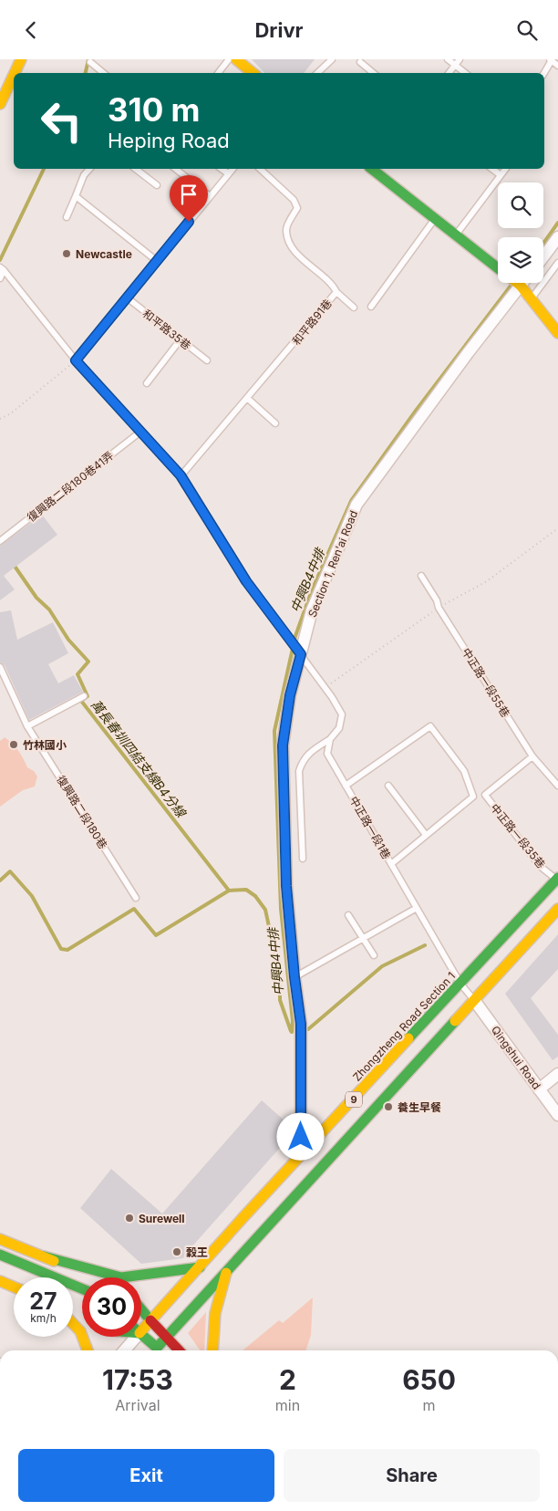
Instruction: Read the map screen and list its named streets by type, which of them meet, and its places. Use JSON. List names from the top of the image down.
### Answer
{
  "streets": {
    "main road": ["Zhongzheng Road Section 1", "9"],
    "street": ["Section 1, Ren'ai Road", "Qingshui Road"],
    "lane": [
      "和平路91巷",
      "和平路35巷",
      "復興路二段180巷41弄",
      "中正路一段55巷",
      "復興路二段180巷",
      "中正路一段1巷",
      "中正路一段35巷"
    ]
  },
  "crossings": [
    ["Section 1, Ren'ai Road", "Zhongzheng Road Section 1"],
    ["中正路一段55巷", "中正路一段35巷"],
    ["中正路一段1巷", "Zhongzheng Road Section 1"],
    ["中正路一段1巷", "Qingshui Road"],
    ["中正路一段1巷", "9"],
    ["中正路一段35巷", "Zhongzheng Road Section 1"],
    ["Qingshui Road", "9"]
  ],
  "water": ["中興B4中排", "萬長春圳四結支線B4分線"],
  "places": [
    "Newcastle",
    "竹林國小",
    "養生早餐",
    "Surewell",
    "穀王"
  ],
  "page": {
    "header": "Drivr",
    "turn": ["310 m", "Heping Road"],
    "speed": "27 km/h",
    "limit": "30",
    "eta": [
      "17:53",
      "Arrival",
      "2",
      "min",
      "650",
      "m"
    ],
    "buttons": ["Exit", "Share"]
  }
}
